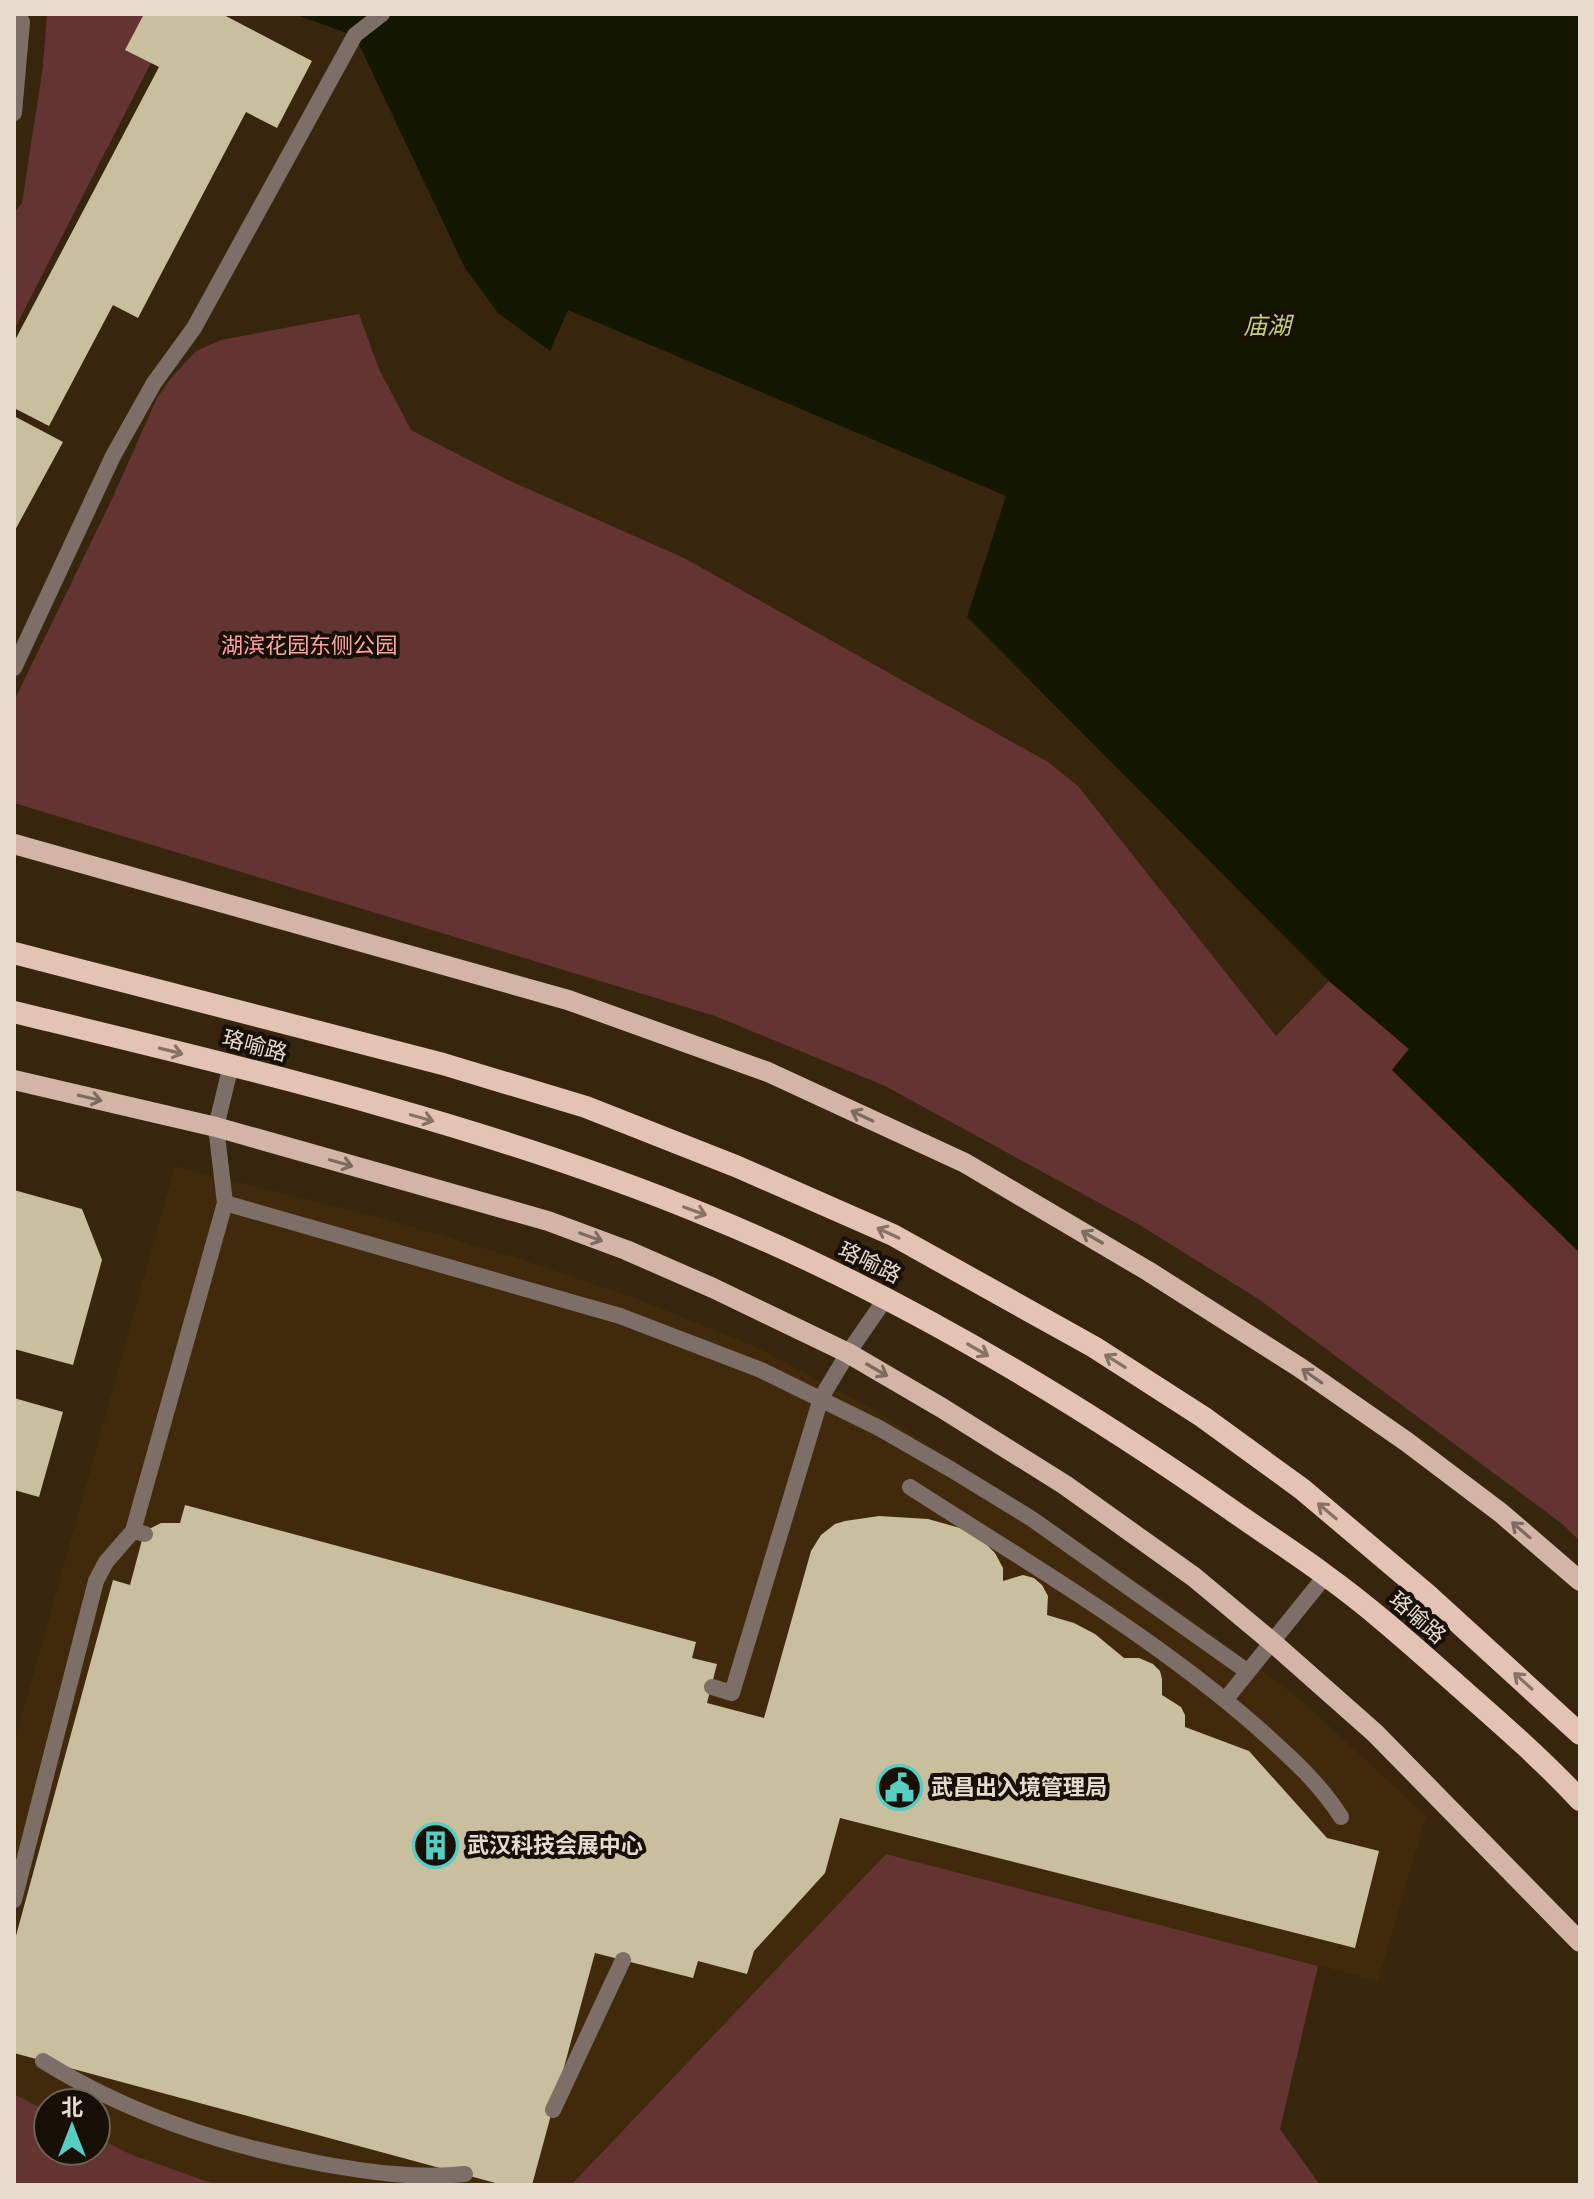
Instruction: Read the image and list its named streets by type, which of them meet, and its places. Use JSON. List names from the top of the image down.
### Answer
{
  "streets": {
    "highway": ["珞喻路"]
  },
  "water": ["庙湖"],
  "parks": ["湖滨花园东侧公园"],
  "places": {
    "public building": ["武昌出入境管理局"],
    "building": ["武汉科技会展中心"]
  },
  "north": "top"
}
